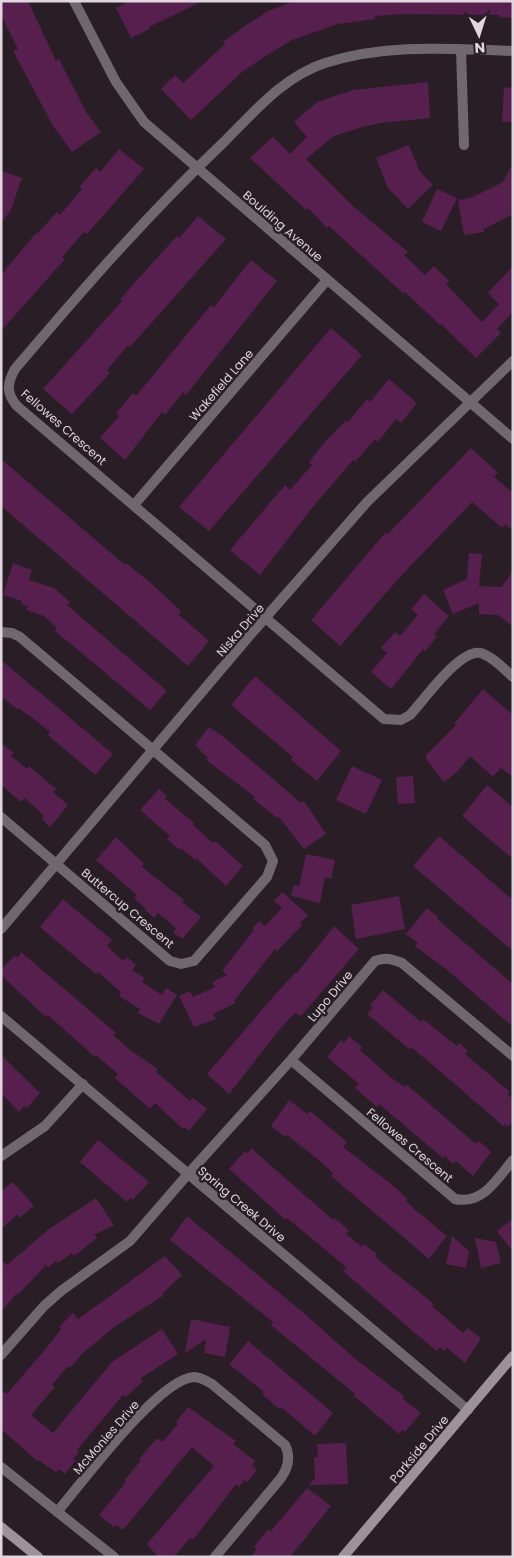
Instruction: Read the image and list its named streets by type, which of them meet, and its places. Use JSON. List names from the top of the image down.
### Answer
{
  "streets": {
    "main road": ["Parkside Drive"],
    "street": [
      "Boulding Avenue",
      "Wakefield Lane",
      "Fellowes Crescent",
      "Niska Drive",
      "Buttercup Crescent",
      "Lupo Drive",
      "Spring Creek Drive",
      "McMonies Drive"
    ]
  },
  "crossings": [
    ["Boulding Avenue", "Wakefield Lane"],
    ["Boulding Avenue", "Fellowes Crescent"],
    ["Boulding Avenue", "Niska Drive"],
    ["Wakefield Lane", "Fellowes Crescent"],
    ["Fellowes Crescent", "Niska Drive"],
    ["Fellowes Crescent", "Lupo Drive"],
    ["Niska Drive", "Buttercup Crescent"],
    ["Lupo Drive", "Spring Creek Drive"],
    ["Spring Creek Drive", "Parkside Drive"]
  ],
  "north": "bottom"
}
